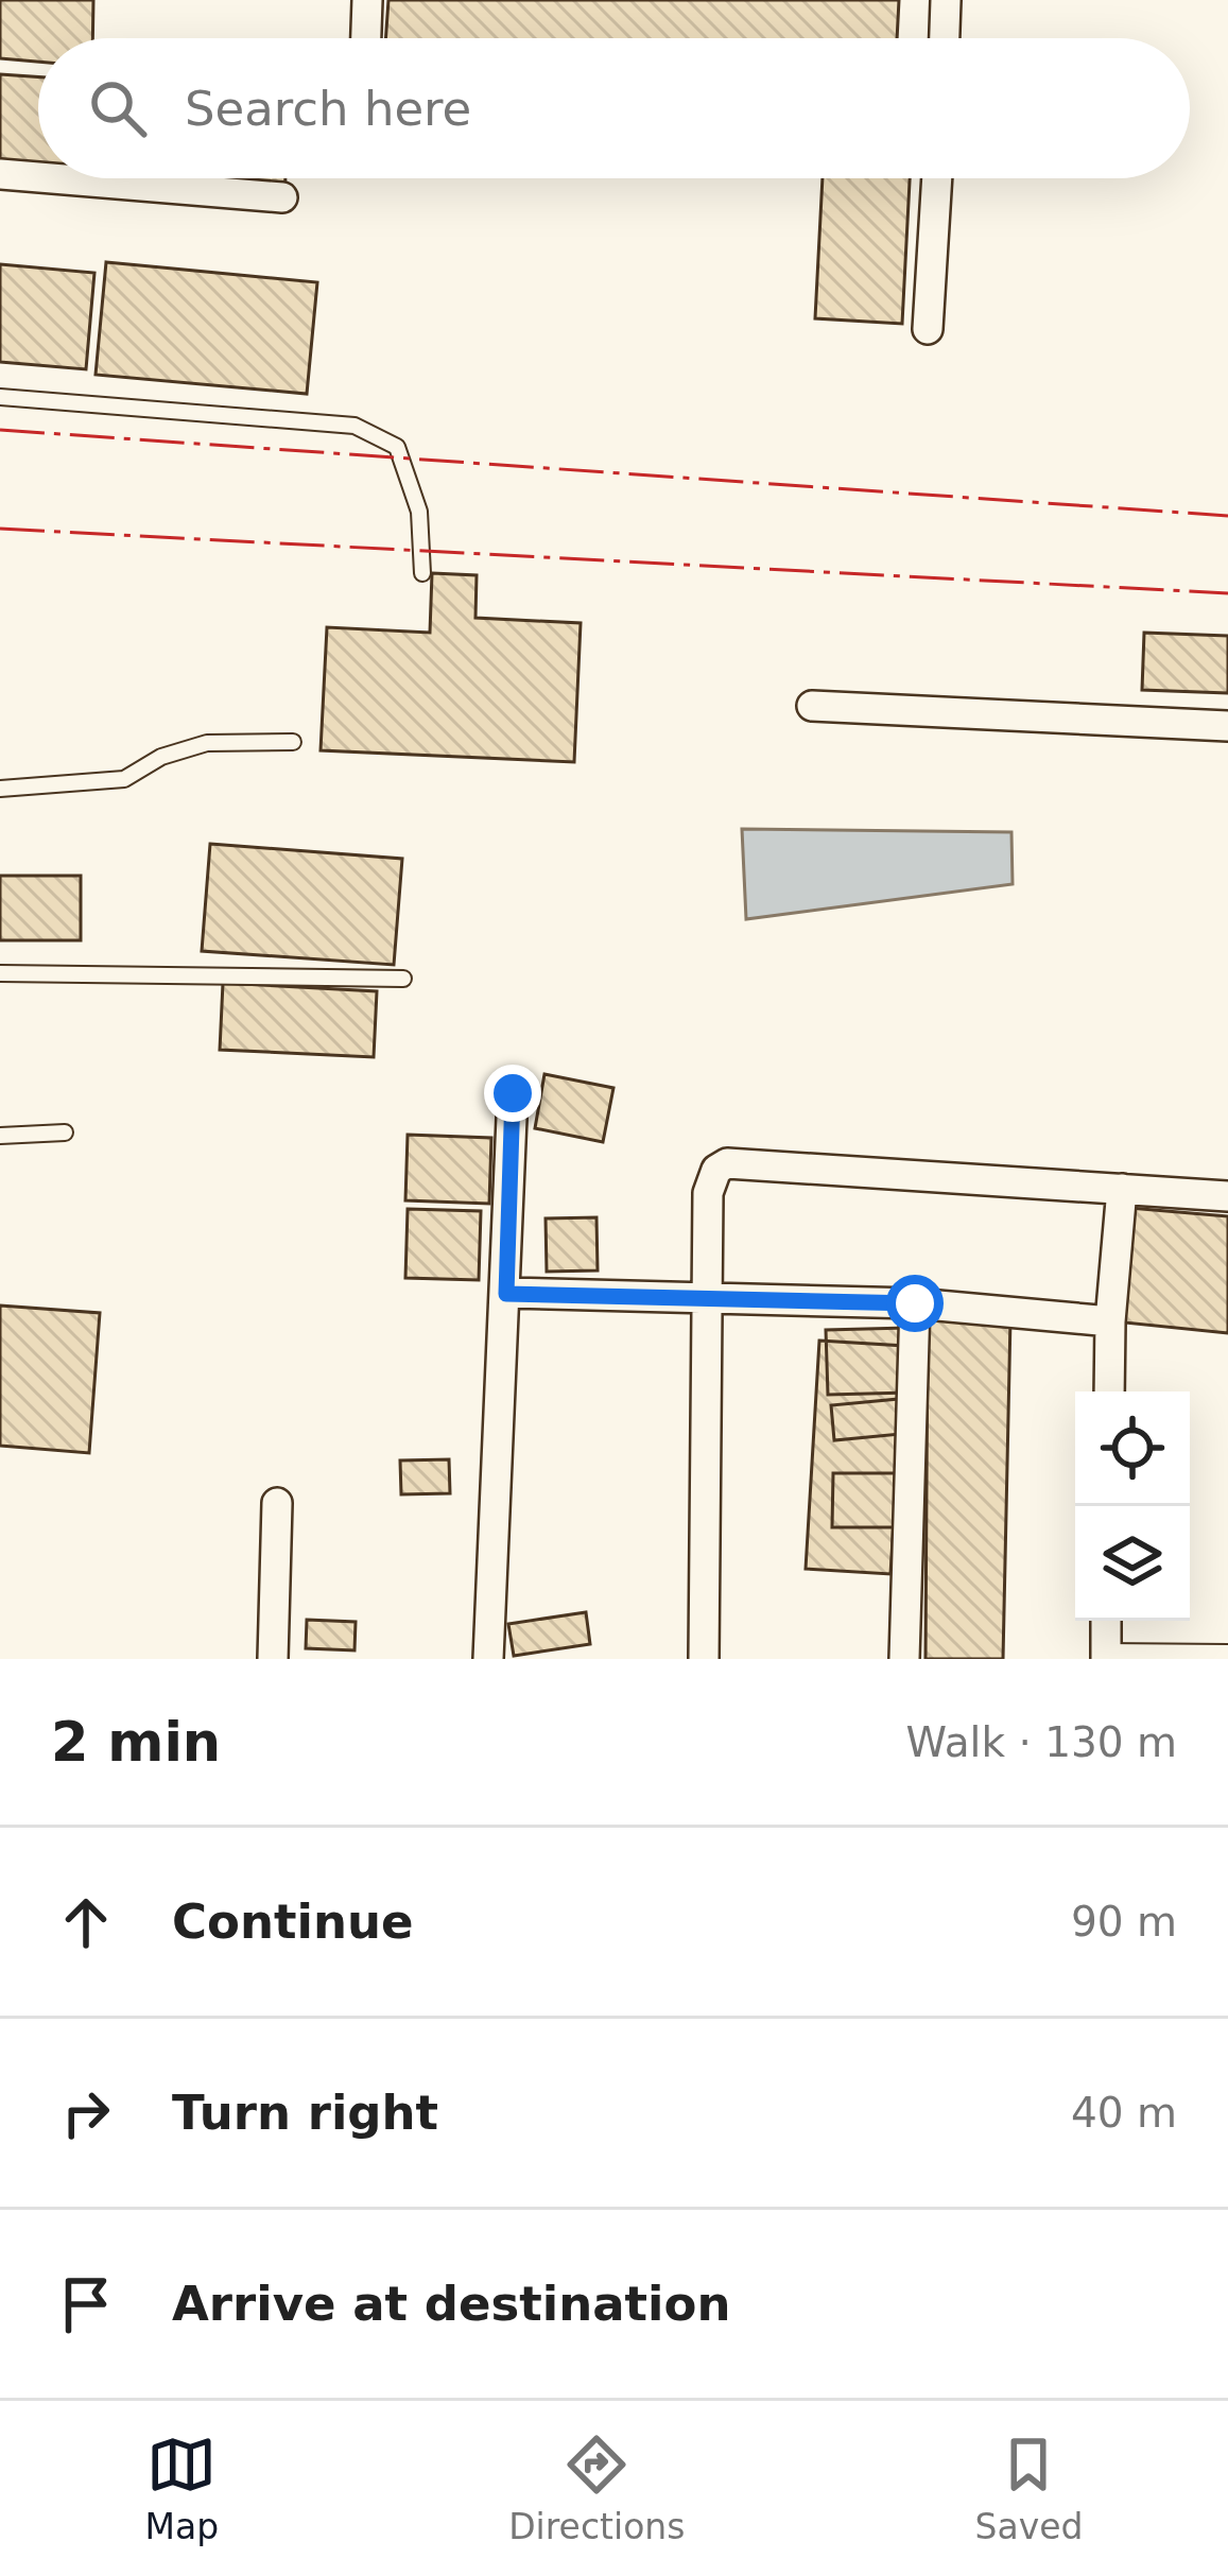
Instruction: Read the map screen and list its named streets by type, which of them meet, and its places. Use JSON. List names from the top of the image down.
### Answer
{
  "page": {
    "search": "Search here",
    "heading": ["2 min", "Walk · 130 m"],
    "list": [
      ["Continue", "90 m"],
      ["Turn right", "40 m"],
      "Arrive at destination"
    ],
    "nav": ["Map", "Directions", "Saved"]
  }
}
